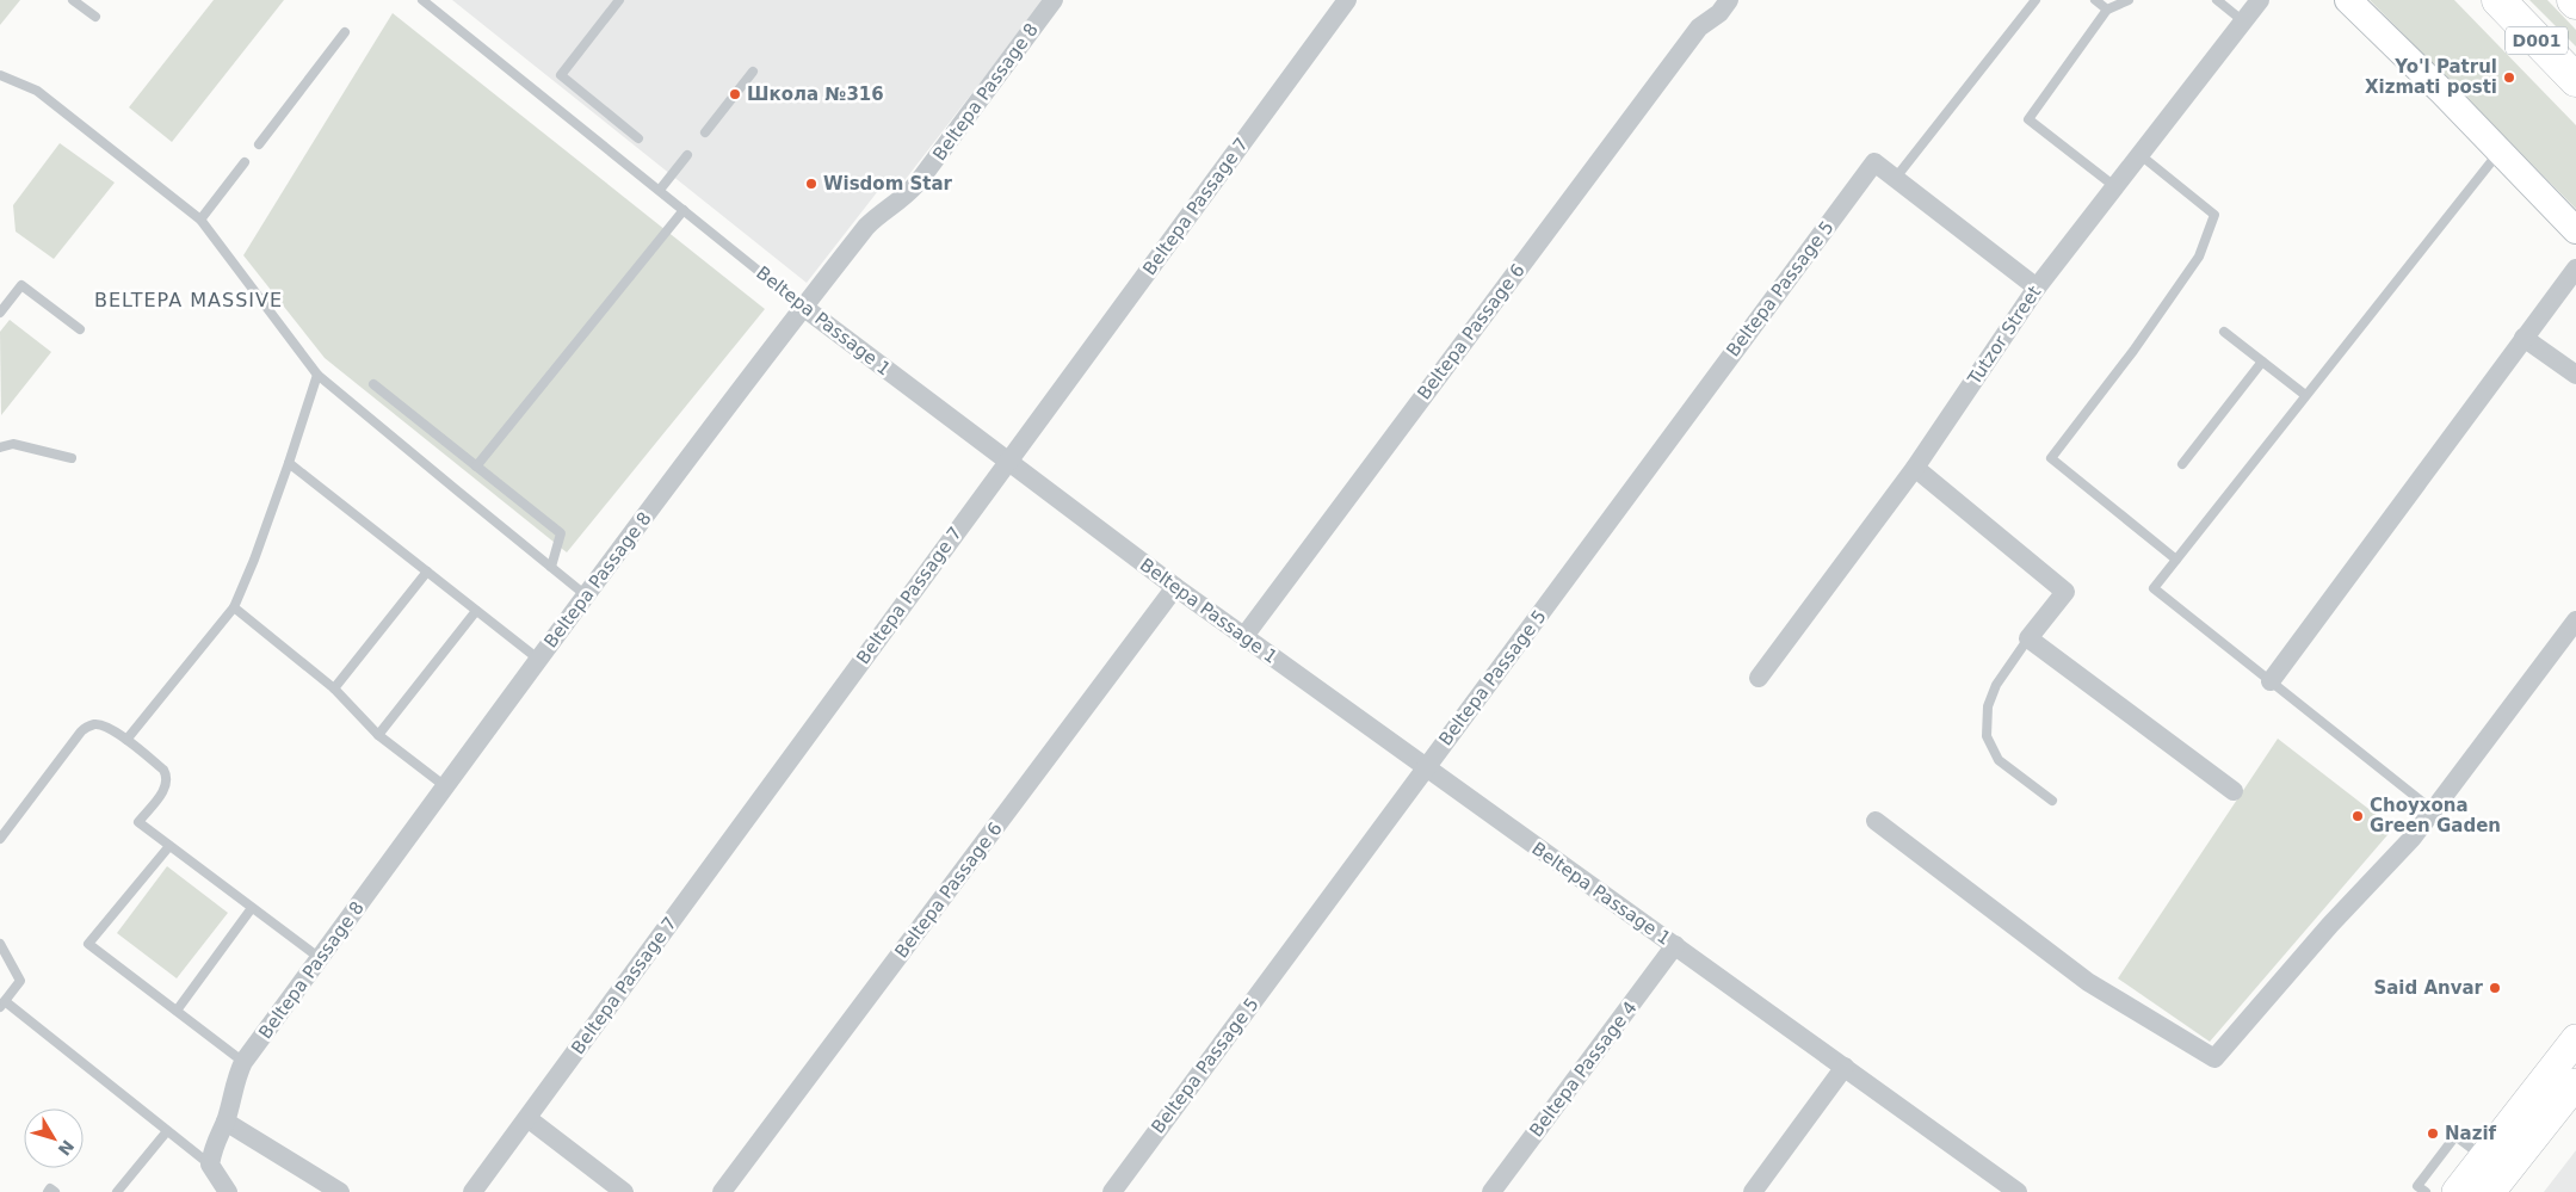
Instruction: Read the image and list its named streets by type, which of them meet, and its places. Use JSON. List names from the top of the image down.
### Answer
{
  "streets": {
    "highway": ["D001"],
    "street": [
      "Beltepa Passage 8",
      "Beltepa Passage 7",
      "Beltepa Passage 5",
      "Beltepa Passage 1",
      "Beltepa Passage 6",
      "Tutzor Street",
      "Beltepa Passage 4"
    ]
  },
  "crossings": [
    ["Beltepa Passage 8", "Beltepa Passage 1"],
    ["Beltepa Passage 7", "Beltepa Passage 1"],
    ["Beltepa Passage 5", "Beltepa Passage 1"],
    ["Beltepa Passage 1", "Beltepa Passage 6"],
    ["Beltepa Passage 1", "Beltepa Passage 4"]
  ],
  "districts": ["BELTEPA MASSIVE"],
  "places": [
    "Yo'l Patrul Xizmati posti",
    "Школа №316",
    "Wisdom Star",
    "Choyxona Green Gaden",
    "Said Anvar",
    "Nazif"
  ],
  "north": "bottom right"
}
